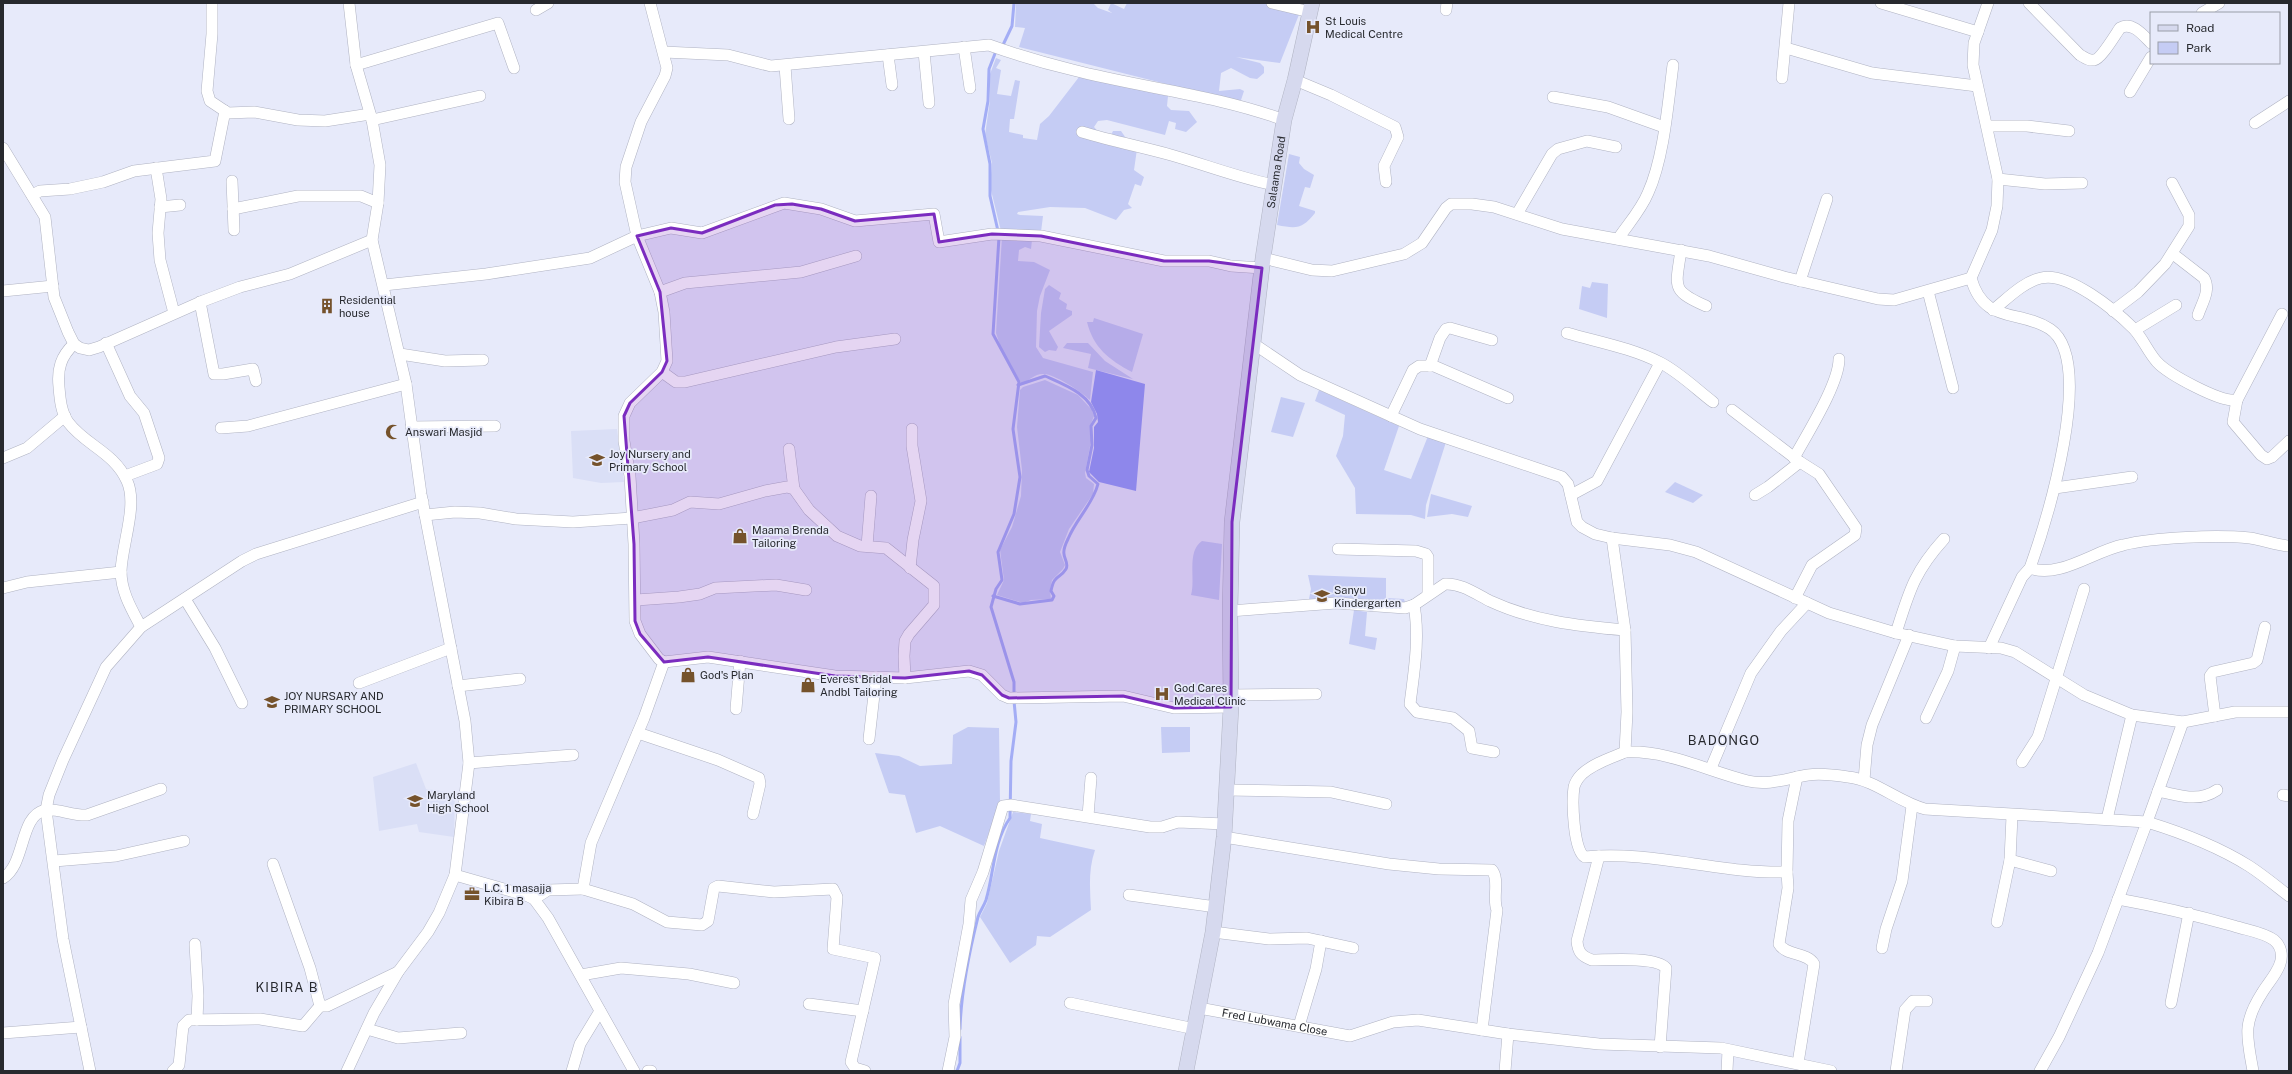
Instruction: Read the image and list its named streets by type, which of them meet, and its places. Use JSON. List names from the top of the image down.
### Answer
{
  "streets": {
    "main road": ["Salaama Road"],
    "street": ["Fred Lubwama Close"]
  },
  "crossings": [
    ["Salaama Road", "Fred Lubwama Close"]
  ],
  "districts": ["BADONGO", "KIBIRA B"],
  "places": {
    "hospital": ["St Louis Medical Centre", "God Cares Medical Clinic"],
    "building": ["Residential house"],
    "mosque": ["Answari Masjid"],
    "school or university": [
      "Joy Nursery and Primary School",
      "Sanyu Kindergarten",
      "JOY NURSARY AND PRIMARY SCHOOL",
      "Maryland High School"
    ],
    "shop": ["Maama Brenda Tailoring", "God's Plan", "Everest Bridal Andbl Tailoring"],
    "office": ["L.C. 1 masajja Kibira B"]
  },
  "legend": ["Road", "Park"]
}
